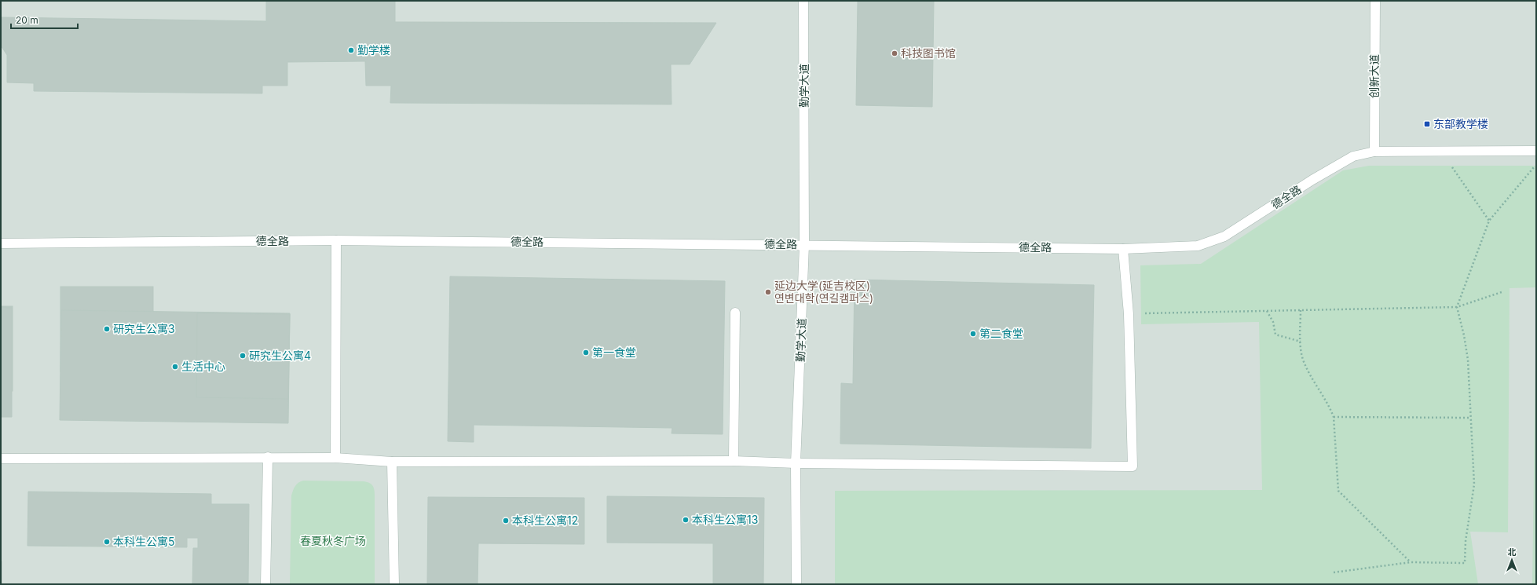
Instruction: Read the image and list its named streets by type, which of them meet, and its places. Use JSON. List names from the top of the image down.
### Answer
{
  "streets": {
    "lane": ["创新大道", "勤学大道", "德全路"]
  },
  "crossings": [
    ["创新大道", "德全路"],
    ["勤学大道", "德全路"]
  ],
  "parks": ["春夏秋冬广场"],
  "places": {
    "other": [
      "勤学楼",
      "科技图书馆",
      "延边大学(延吉校区) 연변대학(연길캠퍼스)",
      "研究生公寓3",
      "第二食堂",
      "第一食堂",
      "研究生公寓4",
      "生活中心",
      "本科生公寓13",
      "本科生公寓12",
      "本科生公寓5"
    ],
    "transit": ["东部教学楼"]
  },
  "scale_bar": "20 m",
  "north": "top"
}
